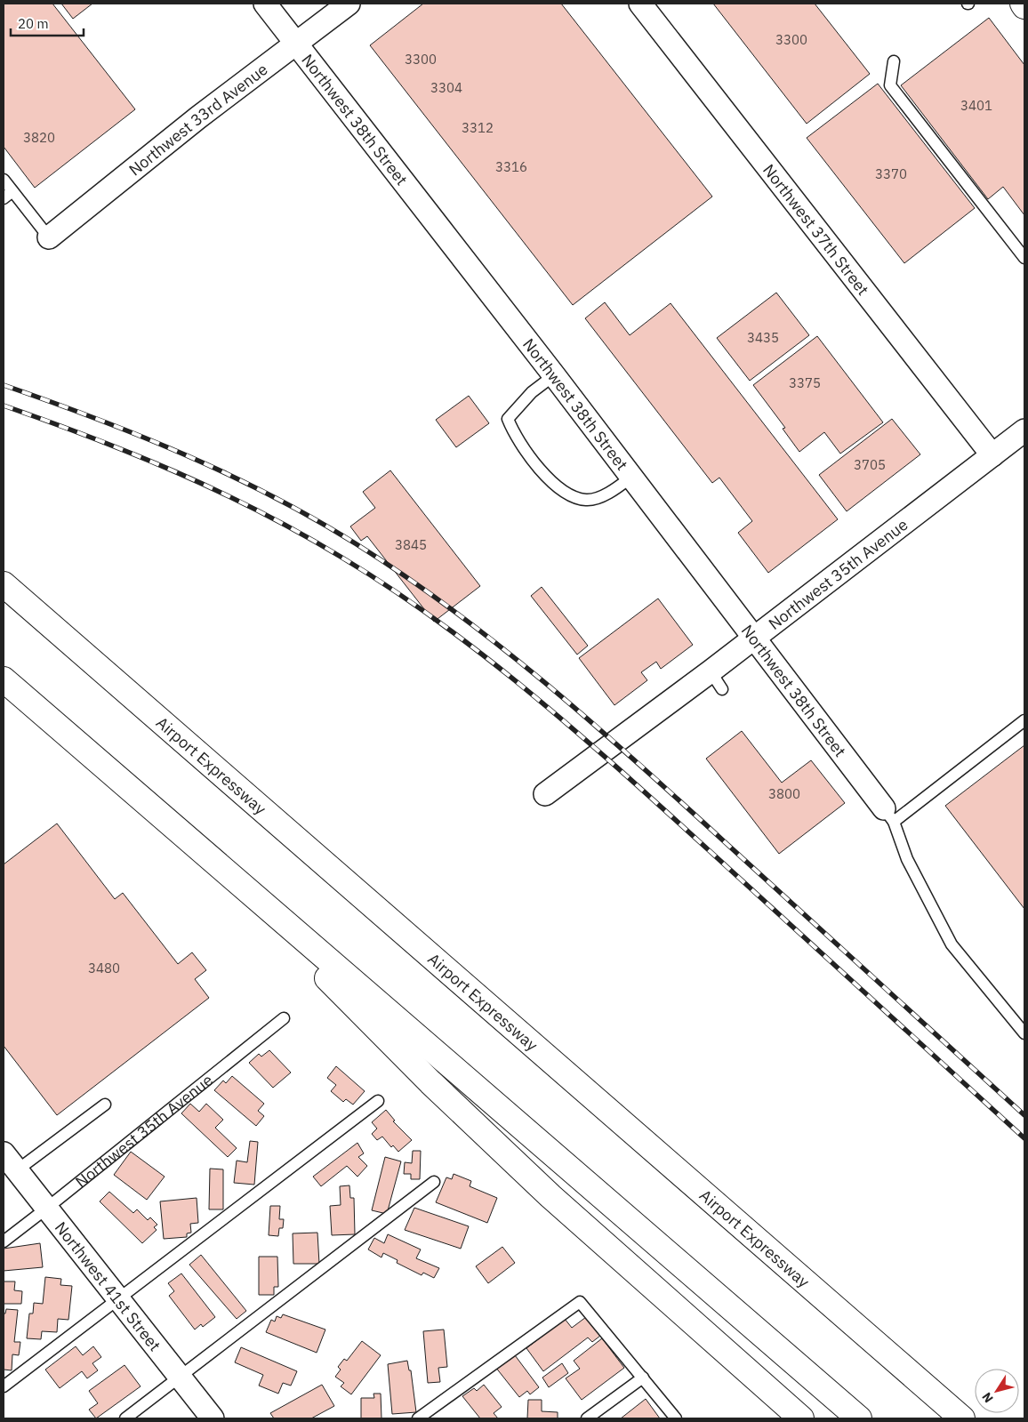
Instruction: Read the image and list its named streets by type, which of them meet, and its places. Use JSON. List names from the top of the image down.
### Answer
{
  "streets": {
    "highway": ["Airport Expressway"],
    "street": [
      "Northwest 33rd Avenue",
      "Northwest 38th Street",
      "Northwest 37th Street",
      "Northwest 35th Avenue",
      "Northwest 41st Street"
    ]
  },
  "crossings": [
    ["Northwest 33rd Avenue", "Northwest 38th Street"],
    ["Northwest 38th Street", "Northwest 35th Avenue"],
    ["Northwest 37th Street", "Northwest 35th Avenue"],
    ["Northwest 35th Avenue", "Northwest 41st Street"]
  ],
  "house_numbers": [
    "3300",
    "3300",
    "3304",
    "3401",
    "3312",
    "3820",
    "3316",
    "3370",
    "3435",
    "3375",
    "3705",
    "3845",
    "3800",
    "3480"
  ],
  "scale_bar": "20 m",
  "north": "bottom left"
}
